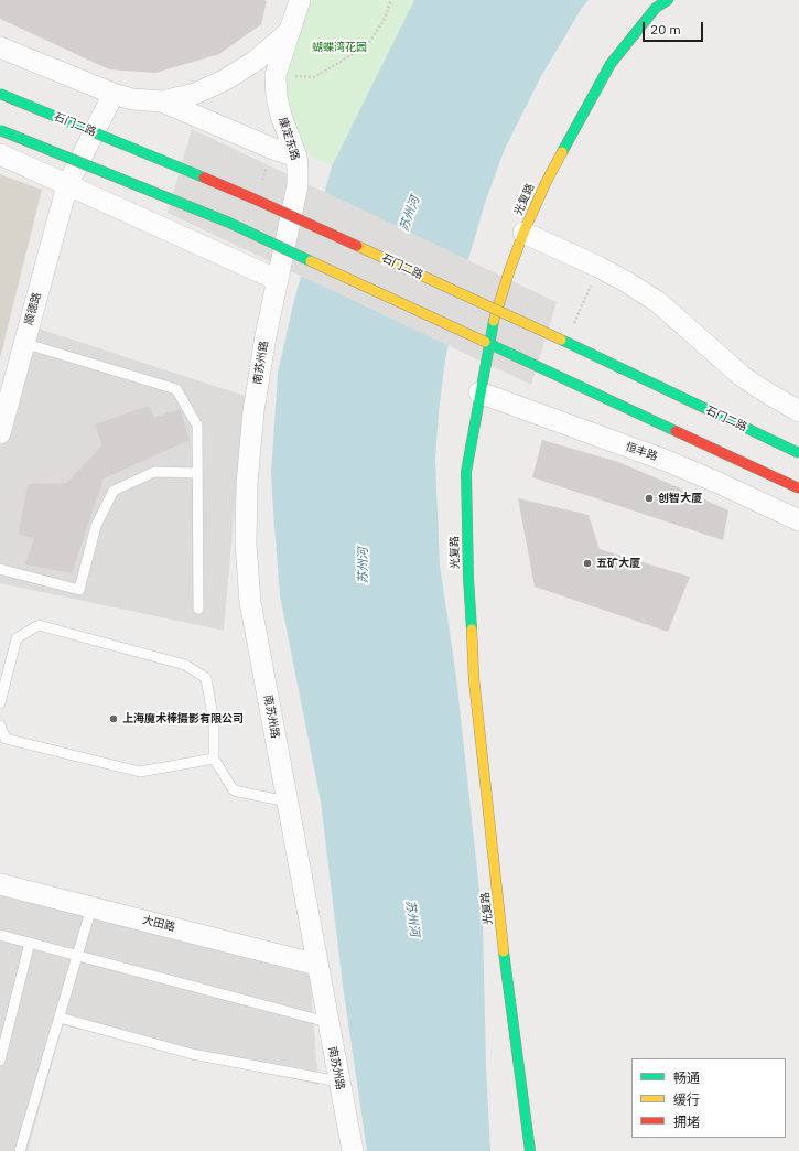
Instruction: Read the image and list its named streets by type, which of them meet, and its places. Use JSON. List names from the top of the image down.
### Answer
{
  "streets": {
    "main road": ["石门二路", "光复路"],
    "street": [
      "康定东路",
      "顺德路",
      "南苏州路",
      "恒丰路",
      "大田路"
    ]
  },
  "crossings": [
    ["康定东路", "南苏州路"],
    ["光复路", "恒丰路"],
    ["南苏州路", "大田路"]
  ],
  "water": ["苏州河"],
  "parks": ["蝴蝶湾花园"],
  "places": ["创智大厦", "五矿大厦", "上海魔术棒摄影有限公司"],
  "legend": ["畅通", "缓行", "拥堵"],
  "scale_bar": "20 m"
}
